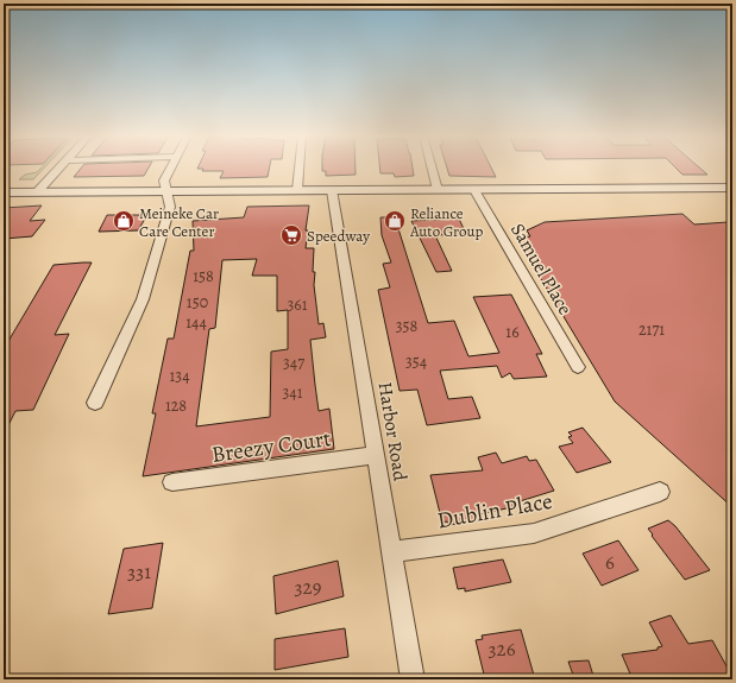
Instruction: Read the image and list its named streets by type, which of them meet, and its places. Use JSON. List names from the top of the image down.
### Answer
{
  "streets": {
    "street": [
      "Samuel Place",
      "Harbor Road",
      "Breezy Court",
      "Dublin Place"
    ]
  },
  "crossings": [
    ["Harbor Road", "Breezy Court"],
    ["Harbor Road", "Dublin Place"]
  ],
  "places": {
    "shop": ["Meineke Car Care Center", "Reliance Auto Group"],
    "supermarket": ["Speedway"]
  },
  "house_numbers": [
    "158",
    "150",
    "361",
    "144",
    "358",
    "2171",
    "16",
    "354",
    "347",
    "134",
    "341",
    "128",
    "6",
    "331",
    "329",
    "326"
  ]
}
